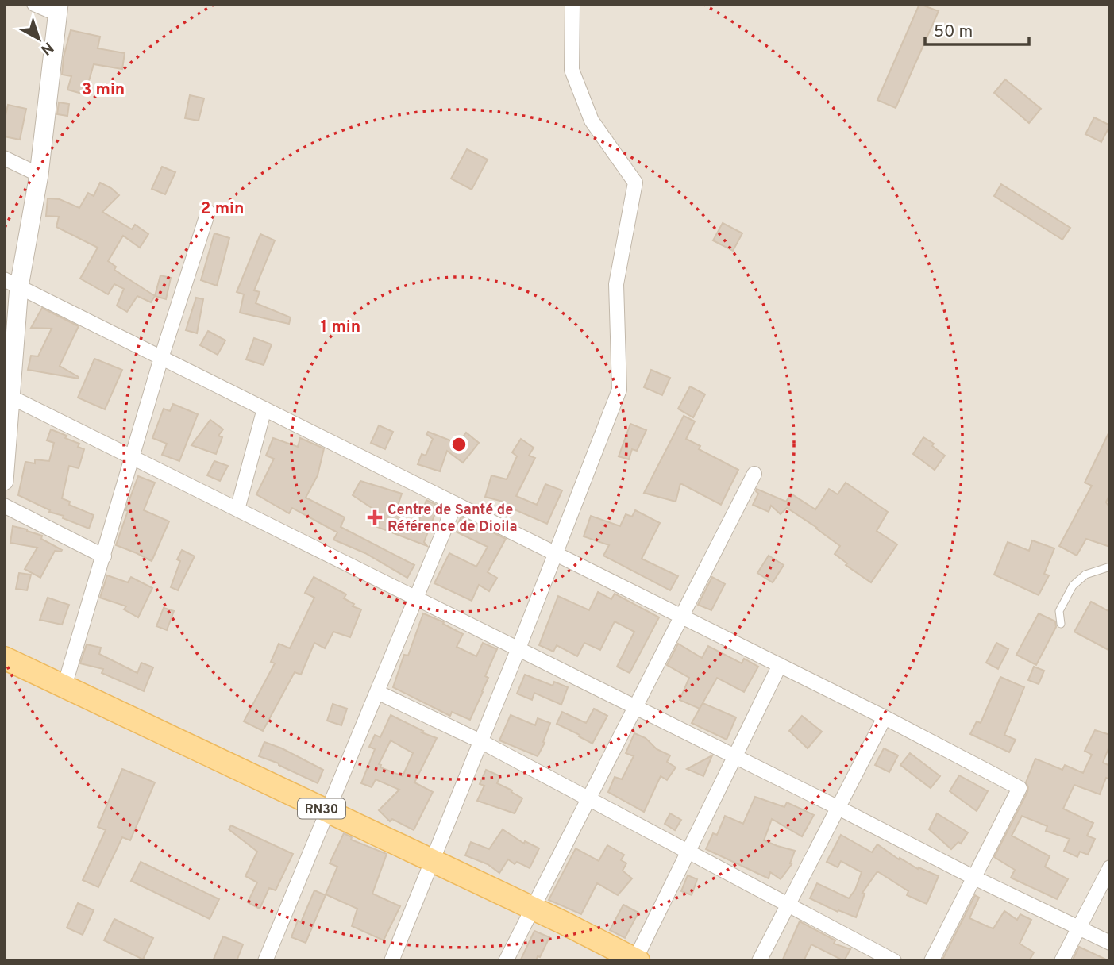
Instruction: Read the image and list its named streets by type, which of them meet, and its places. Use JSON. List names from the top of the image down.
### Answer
{
  "streets": {
    "main road": ["RN30"]
  },
  "places": {
    "health": ["Centre de Santé de Référence de Dioila"]
  },
  "scale_bar": "50 m",
  "north": "bottom right",
  "rings": ["3 min", "2 min", "1 min"]
}
